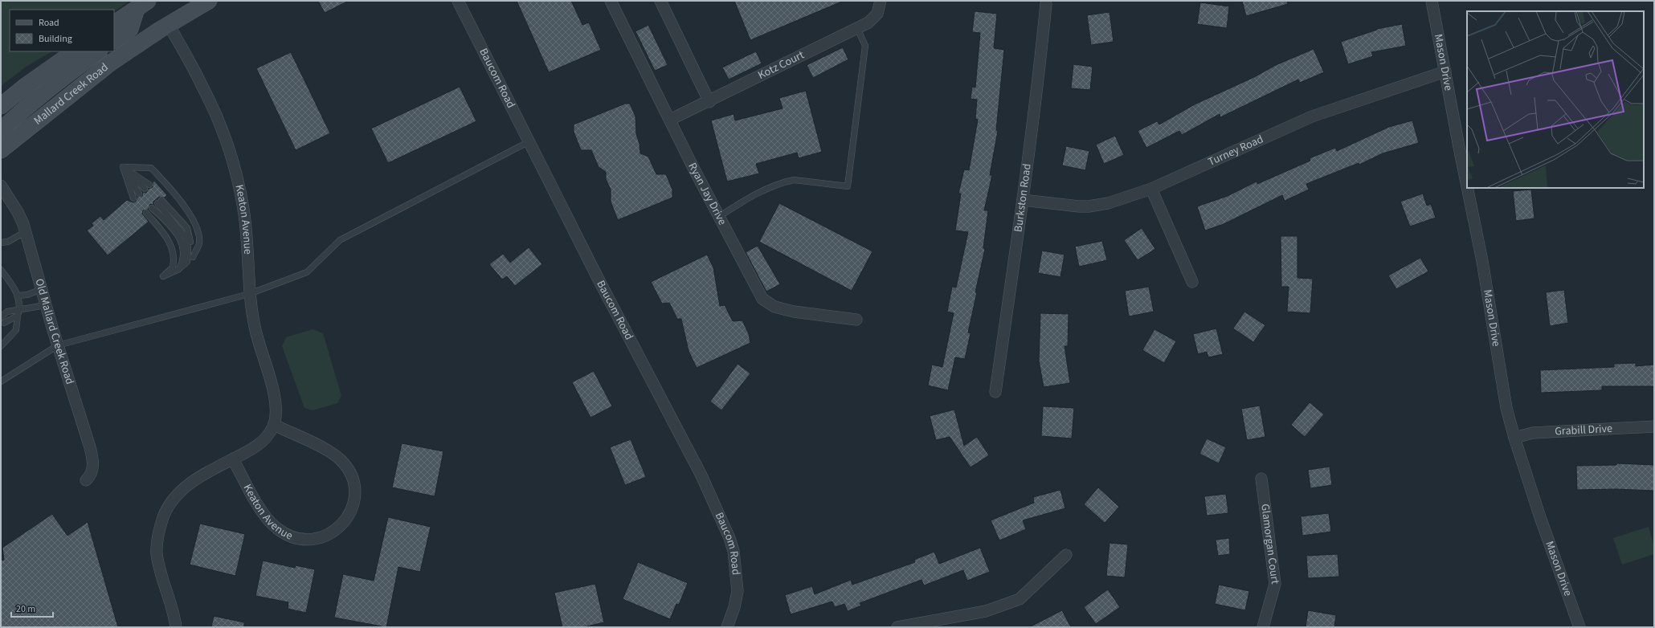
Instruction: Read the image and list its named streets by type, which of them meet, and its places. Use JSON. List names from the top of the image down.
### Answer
{
  "streets": {
    "main road": ["Mallard Creek Road"],
    "street": [
      "Mason Drive",
      "Kotz Court",
      "Baucom Road",
      "Turney Road",
      "Ryan Jay Drive",
      "Burkston Road",
      "Keaton Avenue",
      "Old Mallard Creek Road",
      "Grabill Drive",
      "Glamorgan Court"
    ]
  },
  "crossings": [
    ["Mason Drive", "Turney Road"],
    ["Mason Drive", "Grabill Drive"],
    ["Kotz Court", "Ryan Jay Drive"],
    ["Mallard Creek Road", "Keaton Avenue"],
    ["Turney Road", "Burkston Road"]
  ],
  "legend": ["Road", "Building"],
  "scale_bar": "20 m"
}
